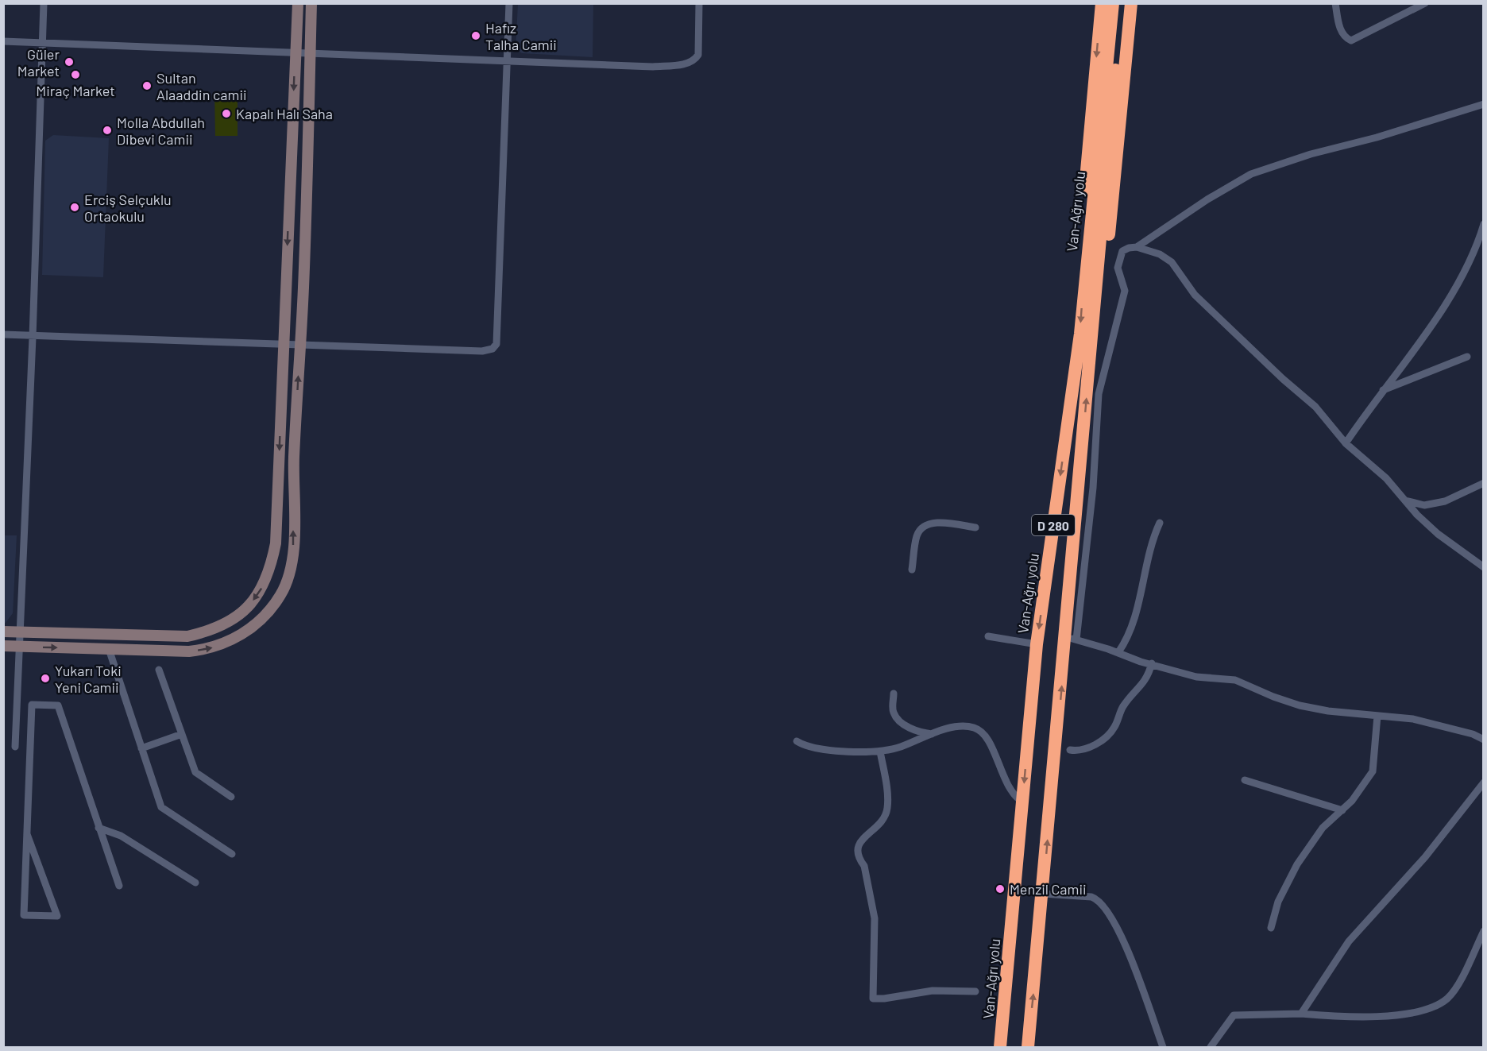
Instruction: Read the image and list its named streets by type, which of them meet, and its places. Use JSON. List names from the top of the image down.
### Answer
{
  "streets": {
    "highway": ["Van-Ağrı yolu", "D 280"]
  },
  "crossings": [
    ["Van-Ağrı yolu", "D 280"]
  ],
  "places": [
    "Hafız Talha Camii",
    "Güler Market",
    "Miraç Market",
    "Sultan Alaaddin camii",
    "Kapalı Halı Saha",
    "Molla Abdullah Dibevi Camii",
    "Erciş Selçuklu Ortaokulu",
    "Yukarı Toki Yeni Camii",
    "Menzil Camii"
  ]
}
